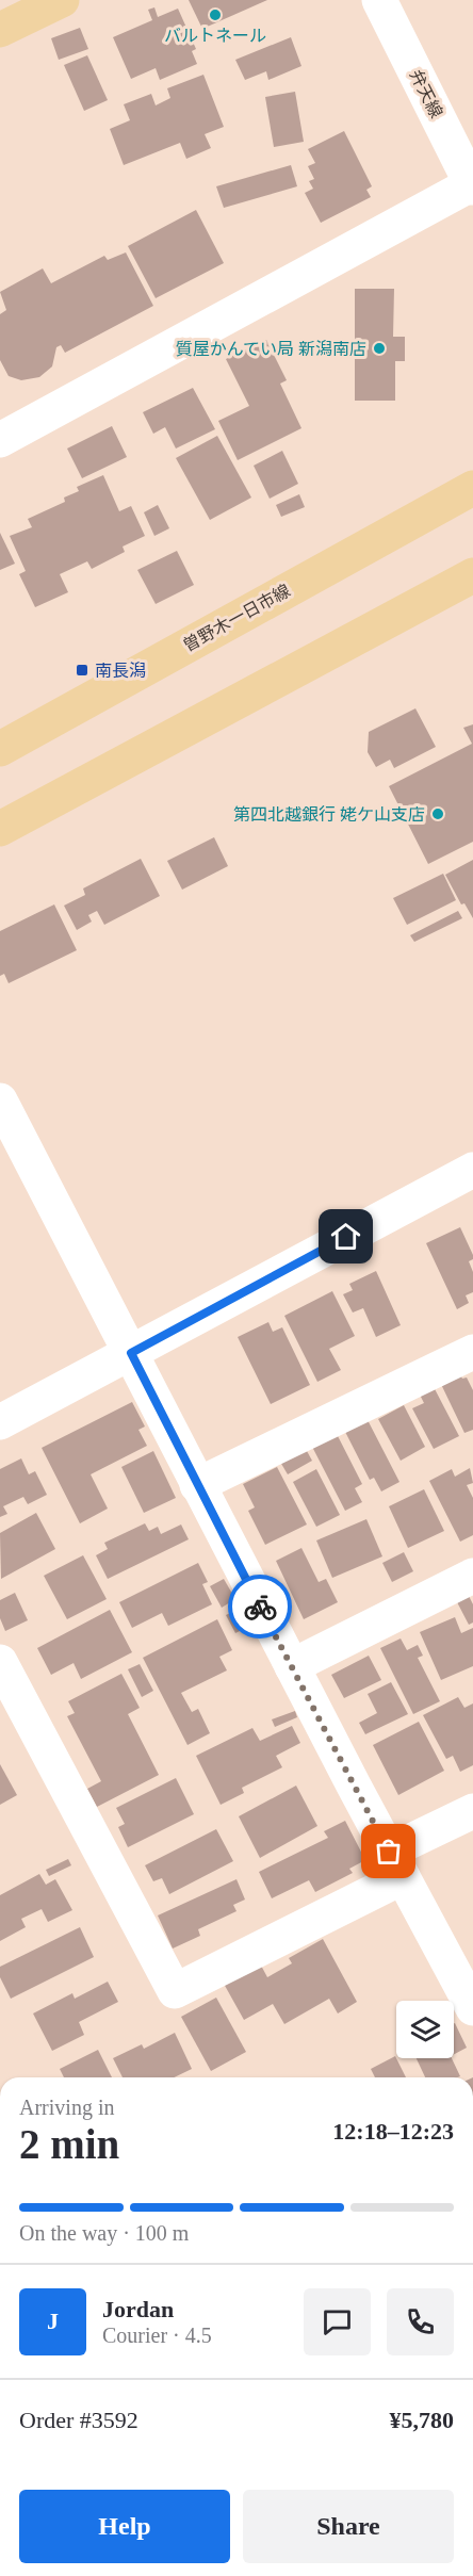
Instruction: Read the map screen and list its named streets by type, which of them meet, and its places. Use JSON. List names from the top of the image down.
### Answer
{
  "streets": {
    "main road": ["曽野木一日市線"],
    "street": ["弁天線"]
  },
  "places": {
    "other": ["バルトネール", "質屋かんてい局 新潟南店", "第四北越銀行 姥ケ山支店"],
    "transit": ["南長潟"]
  },
  "page": {
    "heading": ["2 min", "Arriving in", "12:18–12:23"],
    "panel": [
      "Jordan",
      "Courier · 4.5",
      "Order #3592",
      "¥5,780"
    ],
    "bar": "On the way · 100 m",
    "round": "J",
    "buttons": ["Help", "Share"]
  }
}
